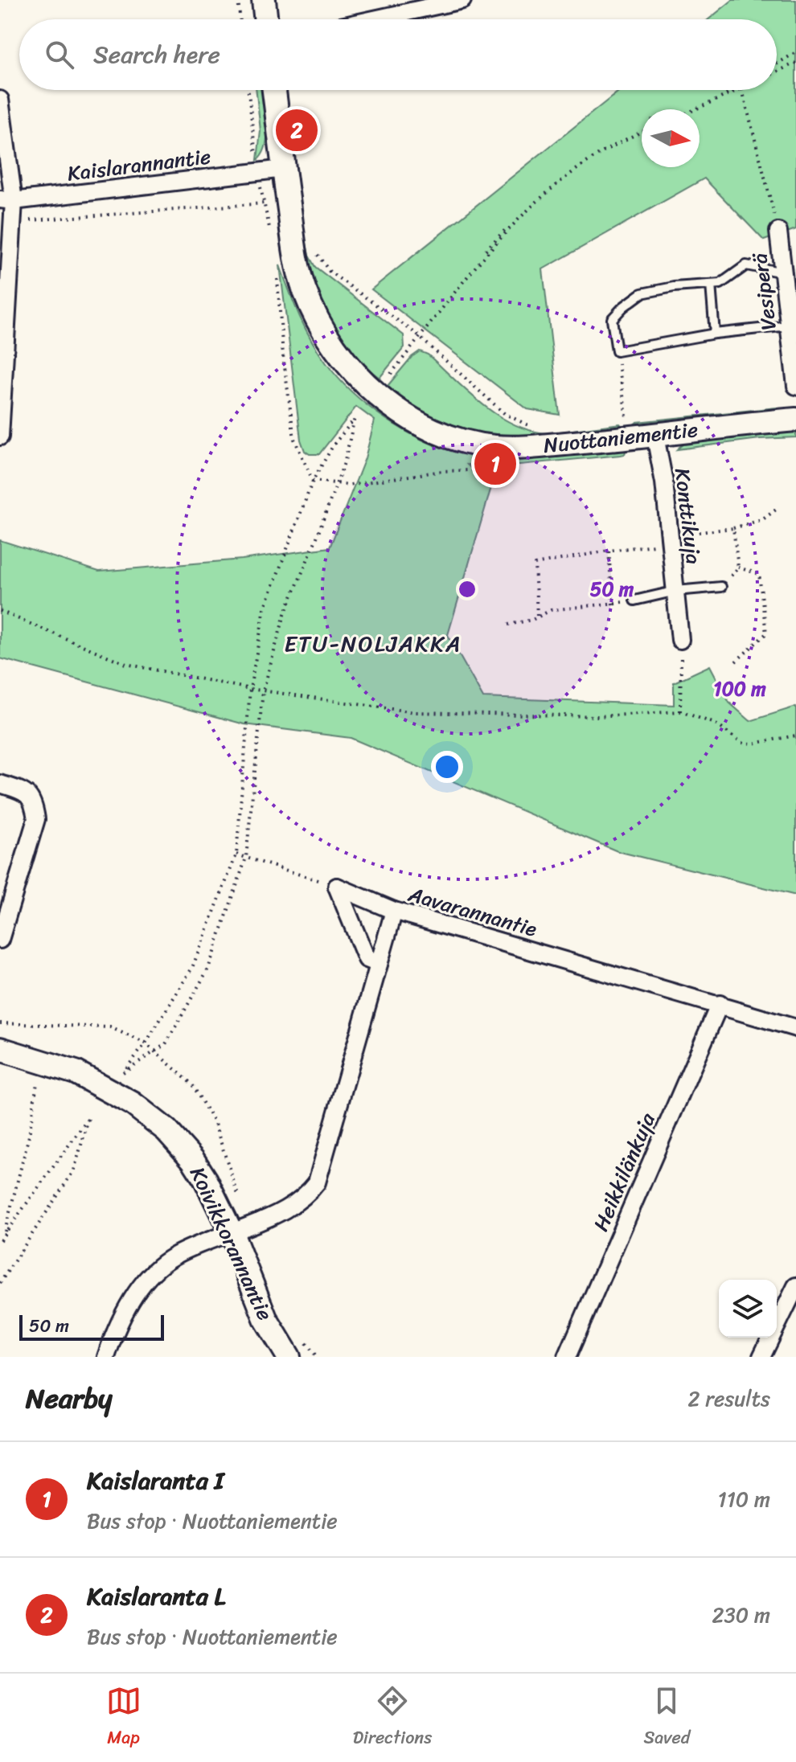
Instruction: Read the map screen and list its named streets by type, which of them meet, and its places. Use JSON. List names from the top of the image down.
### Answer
{
  "streets": {
    "street": [
      "Kaislarannantie",
      "Vesiperä",
      "Nuottaniementie",
      "Konttikuja",
      "Aavarannantie",
      "Heikkilänkuja",
      "Koivikkorannantie"
    ]
  },
  "crossings": [
    ["Kaislarannantie", "Nuottaniementie"],
    ["Nuottaniementie", "Konttikuja"],
    ["Aavarannantie", "Heikkilänkuja"],
    ["Aavarannantie", "Koivikkorannantie"]
  ],
  "districts": ["ETU-NOLJAKKA"],
  "scale_bar": "50 m",
  "north": "right",
  "page": {
    "search": "Search here",
    "pins": ["2", "1"],
    "scale": "50 m",
    "heading": ["Nearby", "2 results"],
    "list": [
      {
        "mark": "1",
        "name": "Kaislaranta I",
        "note": "Bus stop · Nuottaniementie",
        "value": "110 m"
      },
      {
        "mark": "2",
        "name": "Kaislaranta L",
        "note": "Bus stop · Nuottaniementie",
        "value": "230 m"
      }
    ],
    "nav": ["Map", "Directions", "Saved"]
  },
  "rings": ["50 m", "100 m"]
}
